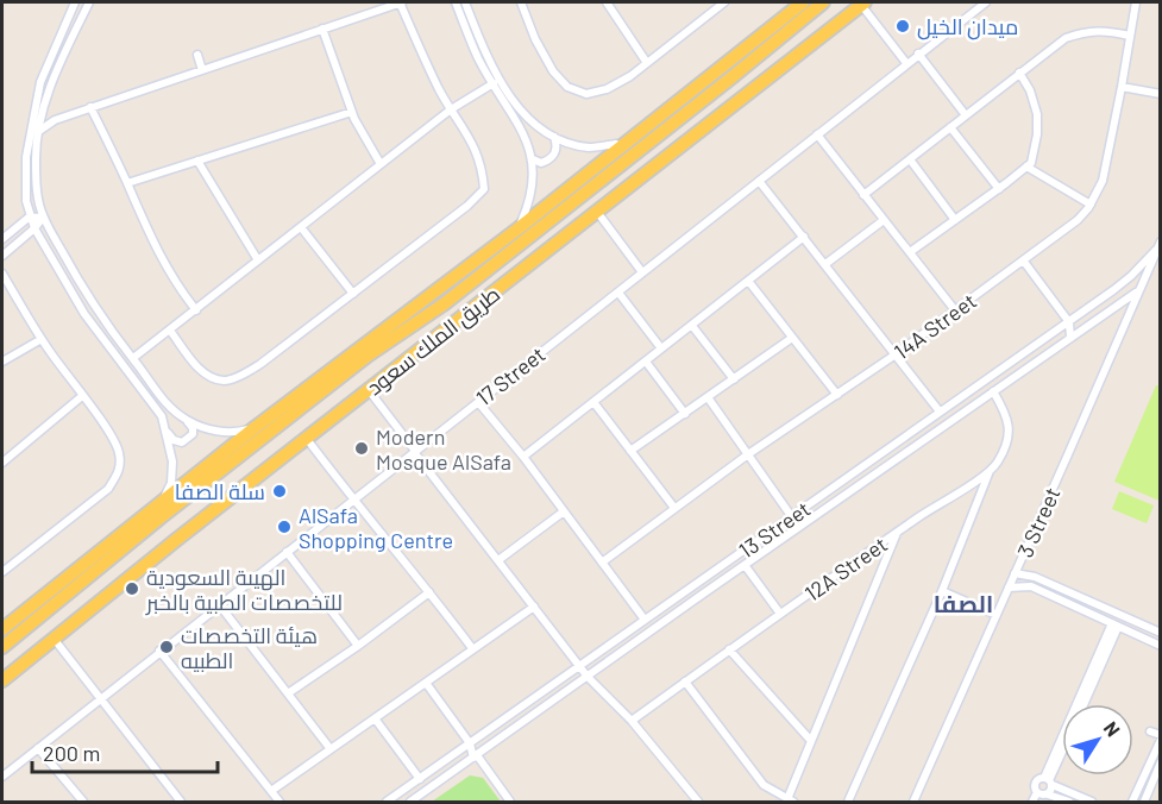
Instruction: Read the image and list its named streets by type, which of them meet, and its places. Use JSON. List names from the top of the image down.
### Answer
{
  "streets": {
    "main road": ["طريق الملك سعود"],
    "street": [
      "14A Street",
      "17 Street",
      "3 Street",
      "13 Street",
      "12A Street"
    ]
  },
  "crossings": [
    ["3 Street", "13 Street"],
    ["13 Street", "12A Street"]
  ],
  "districts": ["الصفا"],
  "places": [
    "ميدان الخيل",
    "Modern Mosque AlSafa",
    "سلة الصفا",
    "AlSafa Shopping Centre",
    "الهيىة السعودية للتخصصات الطبية بالخبر",
    "هيئة التخصصات الطبيه"
  ],
  "scale_bar": "200 m",
  "north": "top right"
}
